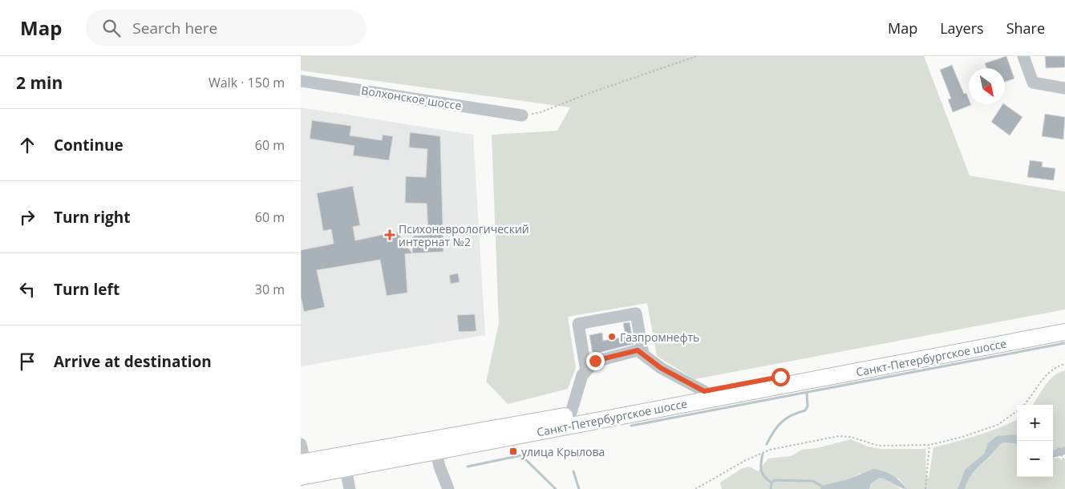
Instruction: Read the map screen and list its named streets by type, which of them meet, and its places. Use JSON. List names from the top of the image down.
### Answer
{
  "streets": {
    "main road": ["Санкт-Петербургское шоссе"],
    "street": ["Волхонское шоссе"]
  },
  "places": {
    "health": ["Психоневрологический интернат №2"],
    "other": ["Газпромнефть"],
    "transit": ["улица Крылова"]
  },
  "north": "bottom right",
  "page": {
    "header": "Map",
    "search": "Search here",
    "nav": ["Map", "Layers", "Share"],
    "heading": ["2 min", "Walk · 150 m"],
    "list": [
      ["Continue", "60 m"],
      ["Turn right", "60 m"],
      ["Turn left", "30 m"],
      "Arrive at destination"
    ],
    "map_buttons": ["+", "−"]
  }
}
